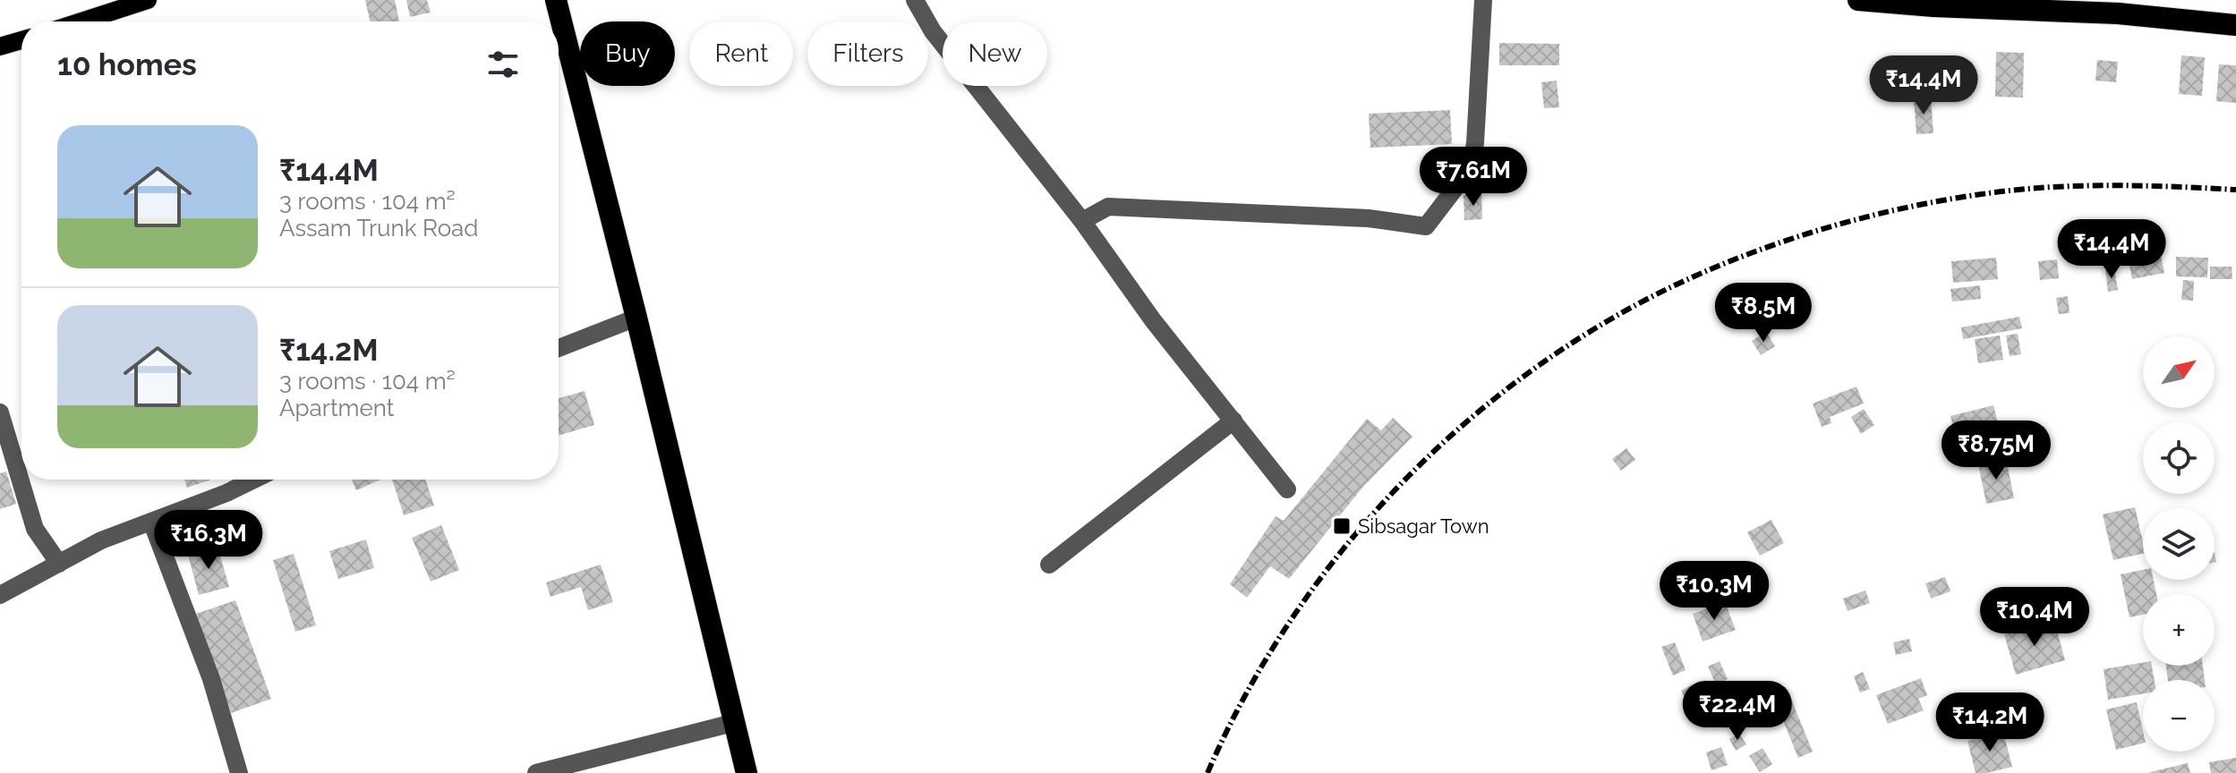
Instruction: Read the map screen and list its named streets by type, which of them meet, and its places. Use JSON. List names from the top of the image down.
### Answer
{
  "places": {
    "transit": ["Sibsagar Town"]
  },
  "north": "top right",
  "page": {
    "chip": [
      "Buy",
      "Rent",
      "Filters",
      "New"
    ],
    "heading": "10 homes",
    "price": [
      "₹14.4M",
      "₹7.61M",
      "₹14.4M",
      "₹8.5M",
      "₹8.75M",
      "₹16.3M",
      "₹10.3M",
      "₹10.4M",
      "₹22.4M",
      "₹14.2M"
    ],
    "list": [
      {
        "name": "₹14.4M",
        "note": "3 rooms · 104 m² · Assam Trunk Road"
      },
      {
        "name": "₹14.2M",
        "note": "3 rooms · 104 m² · Apartment"
      }
    ],
    "map_buttons": ["+", "−"]
  }
}
